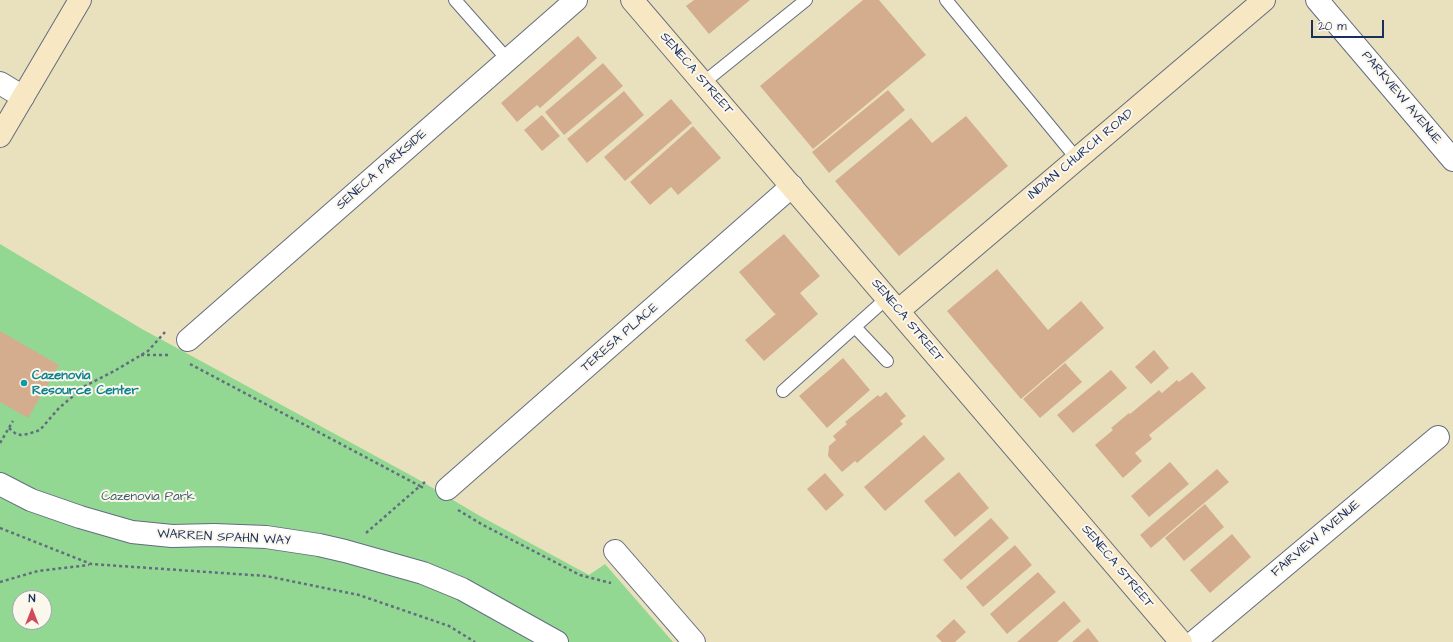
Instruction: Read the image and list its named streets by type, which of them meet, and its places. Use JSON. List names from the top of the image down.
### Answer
{
  "streets": {
    "main road": ["SENECA STREET", "INDIAN CHURCH ROAD"],
    "street": [
      "PARKVIEW AVENUE",
      "SENECA PARKSIDE",
      "TERESA PLACE",
      "WARREN SPAHN WAY",
      "FAIRVIEW AVENUE"
    ]
  },
  "crossings": [
    ["SENECA STREET", "INDIAN CHURCH ROAD"],
    ["SENECA STREET", "TERESA PLACE"]
  ],
  "parks": ["Cazenovia Park"],
  "places": ["Cazenovia Resource Center"],
  "scale_bar": "20 m",
  "north": "top"
}
